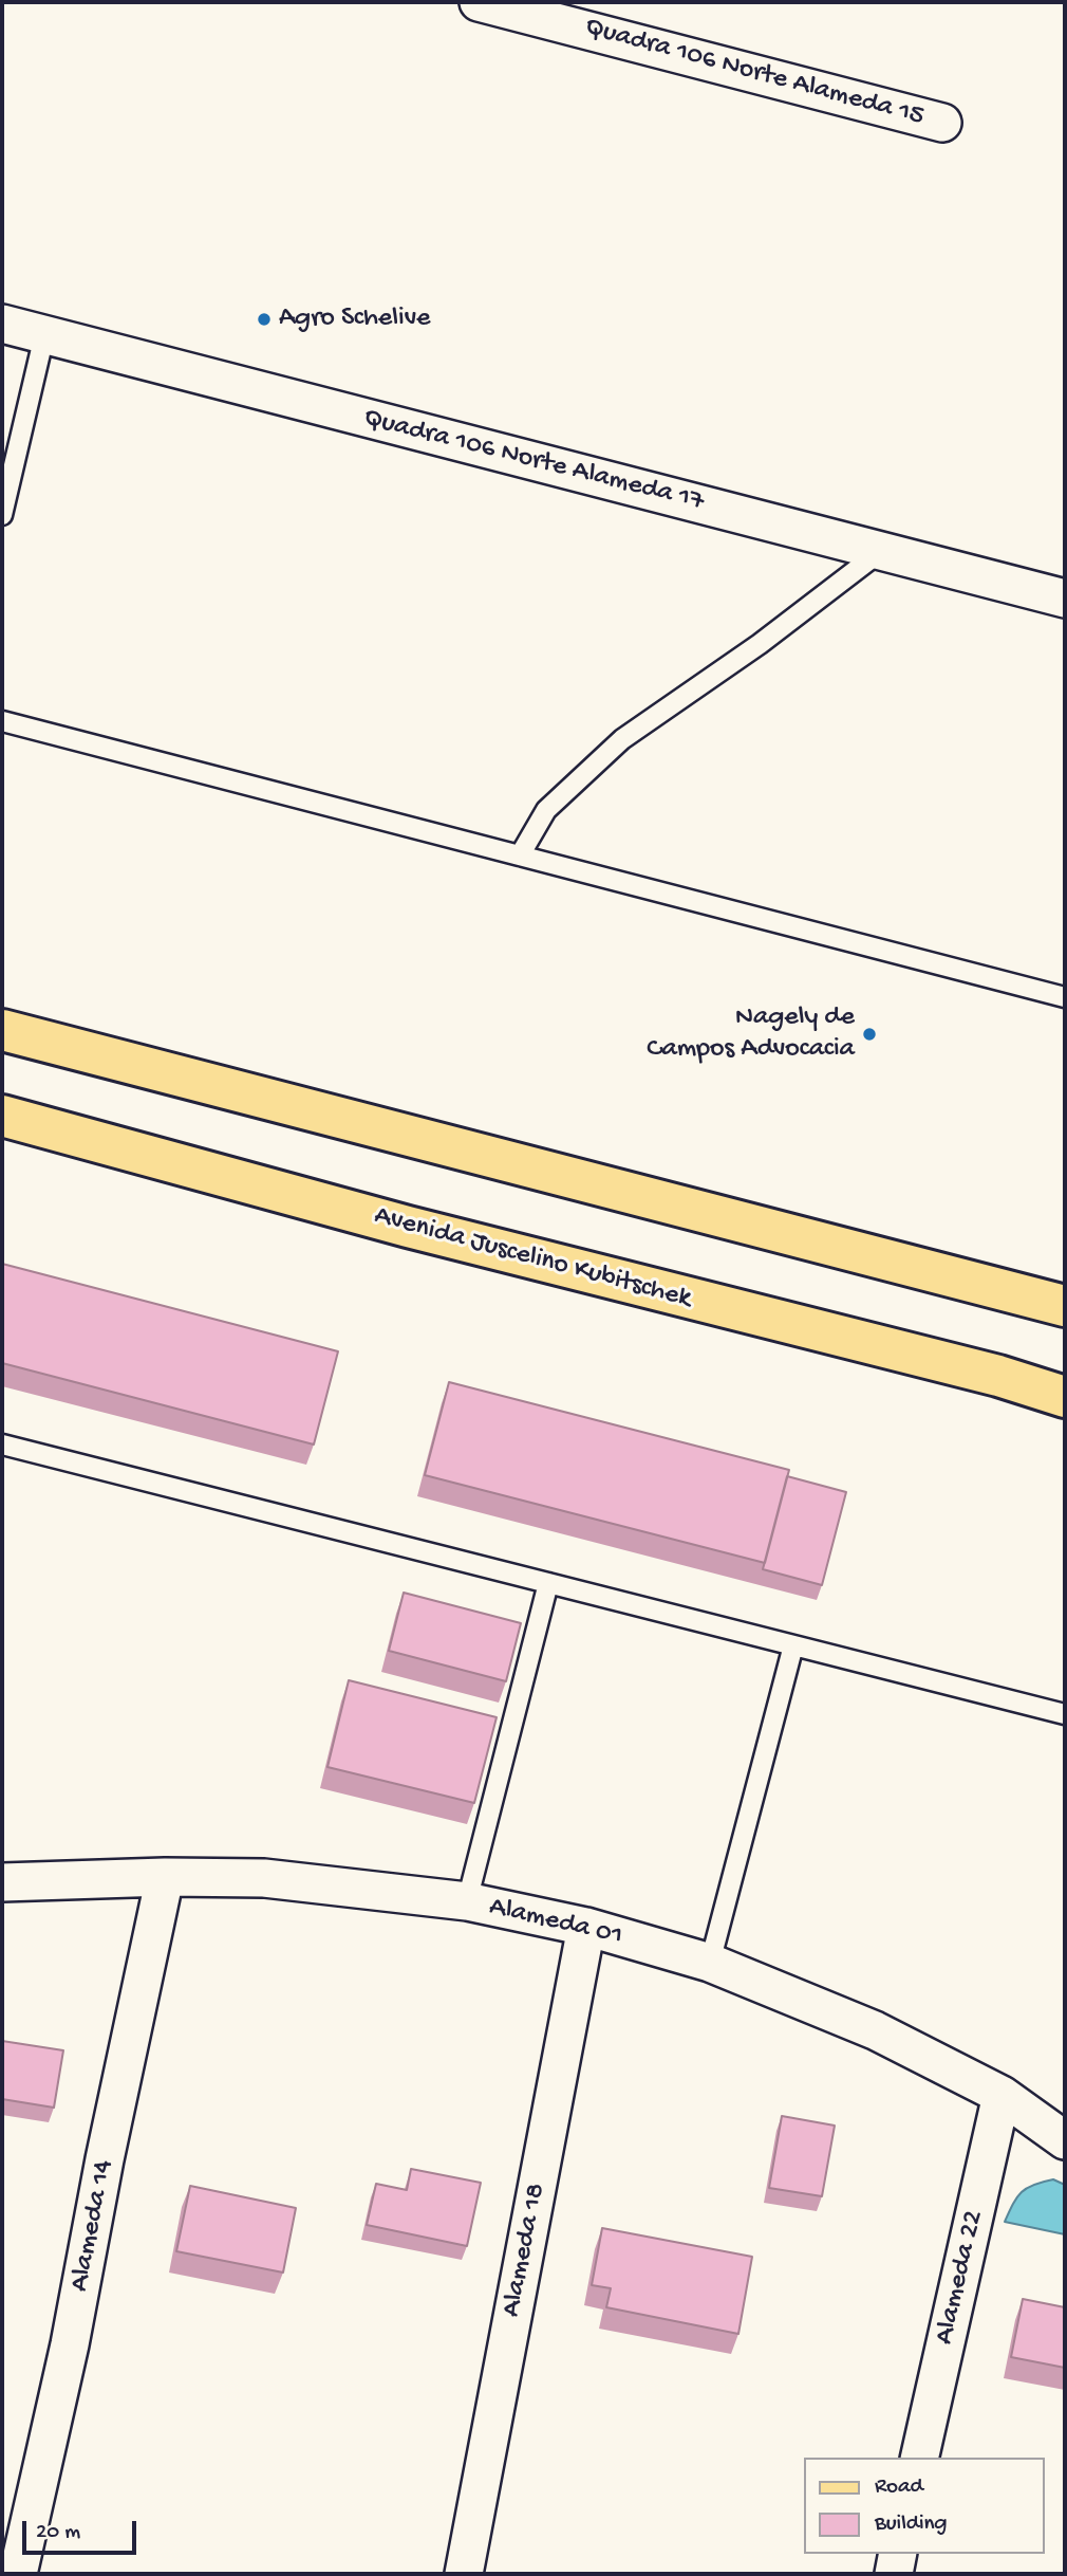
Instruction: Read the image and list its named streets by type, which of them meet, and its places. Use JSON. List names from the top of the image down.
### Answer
{
  "streets": {
    "main road": ["Avenida Juscelino Kubitschek"],
    "street": [
      "Quadra 106 Norte Alameda 15",
      "Quadra 106 Norte Alameda 17",
      "Alameda 01",
      "Alameda 14",
      "Alameda 18",
      "Alameda 22"
    ]
  },
  "crossings": [
    ["Alameda 01", "Alameda 14"],
    ["Alameda 01", "Alameda 18"],
    ["Alameda 01", "Alameda 22"]
  ],
  "places": ["Agro Schelive", "Nagely de Campos Advocacia"],
  "legend": ["Road", "Building"],
  "scale_bar": "20 m"
}
